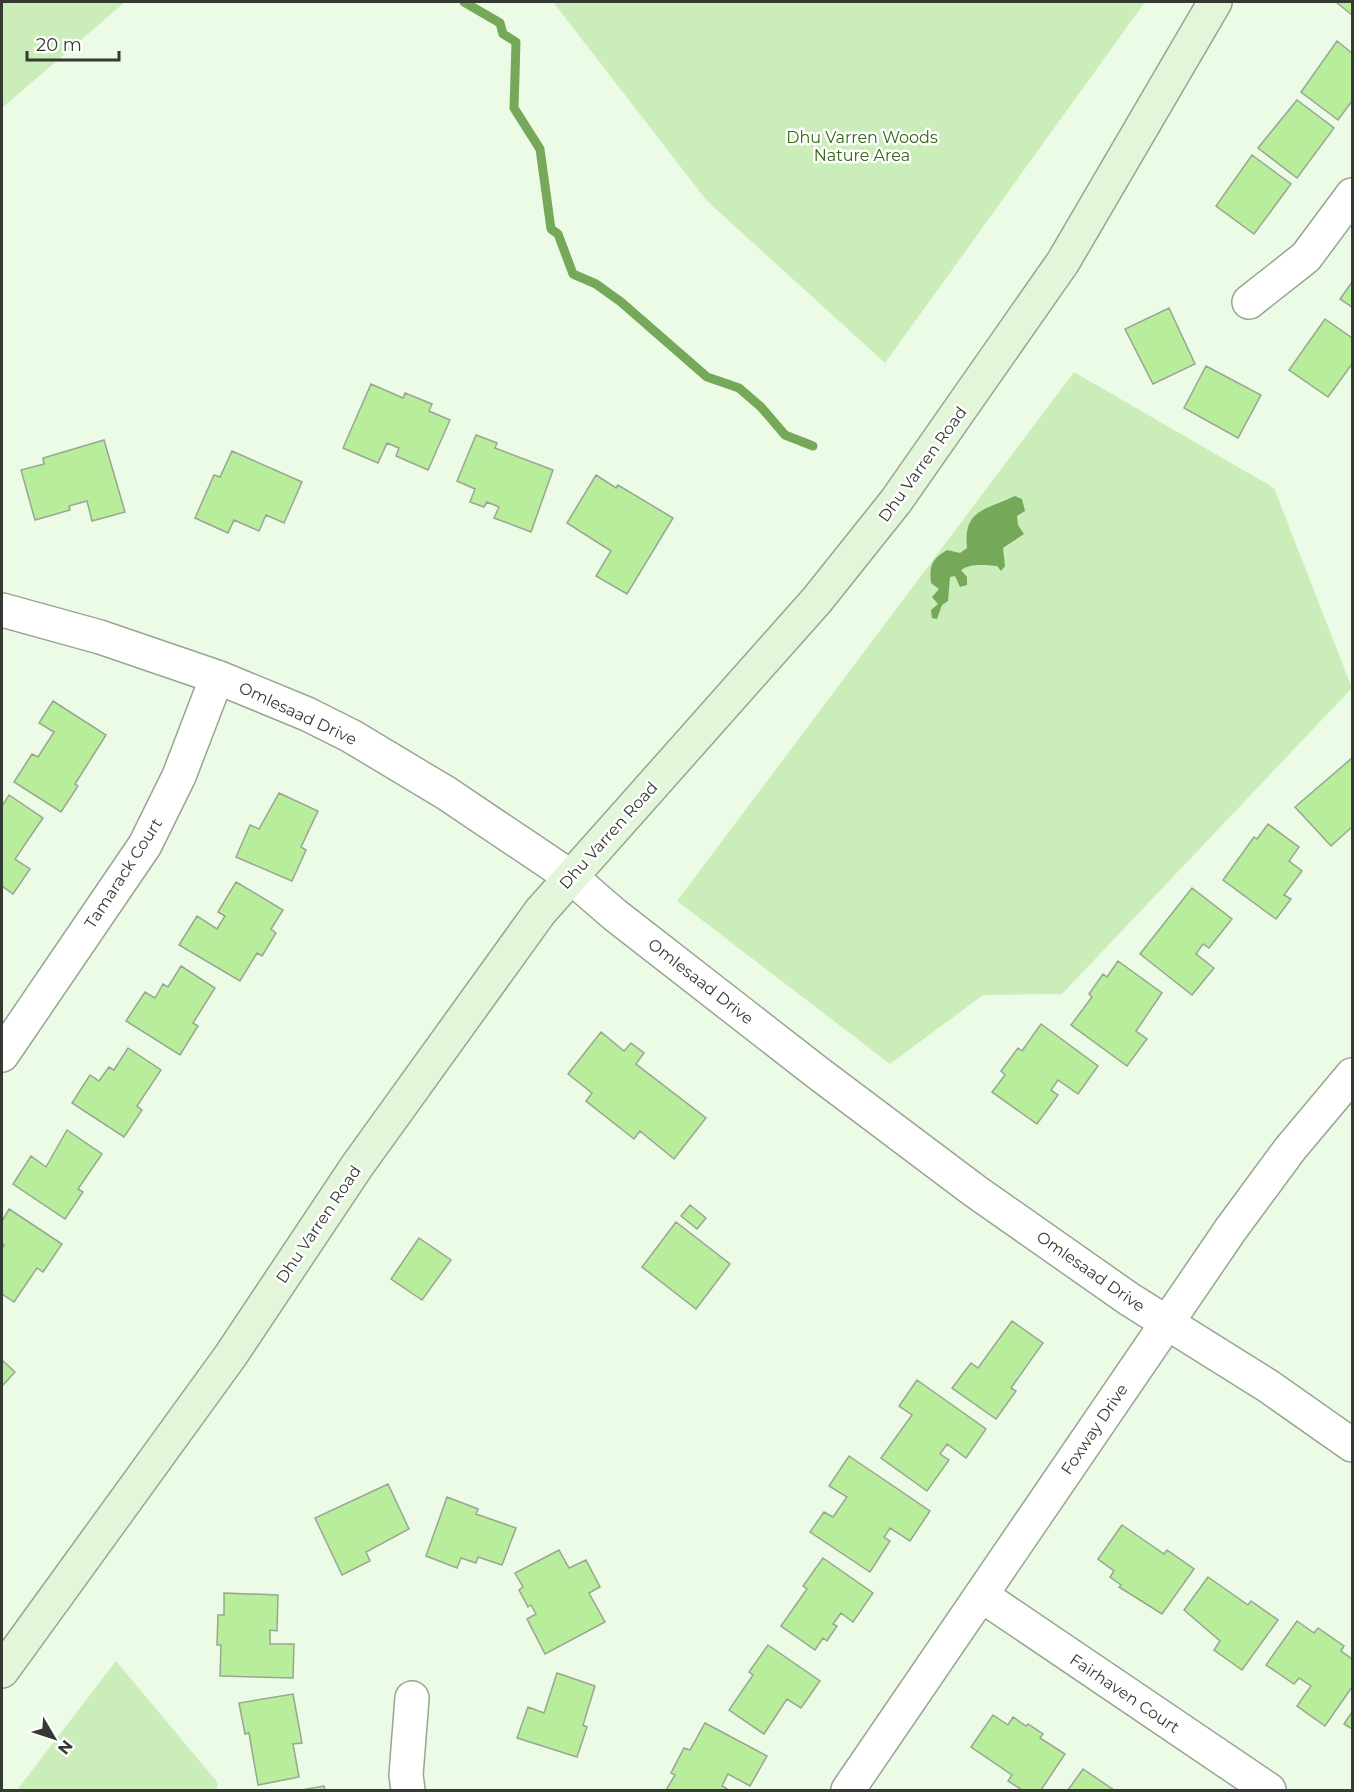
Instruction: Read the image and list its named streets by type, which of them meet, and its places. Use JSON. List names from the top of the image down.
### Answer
{
  "streets": {
    "main road": ["Dhu Varren Road"],
    "street": [
      "Omlesaad Drive",
      "Tamarack Court",
      "Foxway Drive",
      "Fairhaven Court"
    ]
  },
  "crossings": [
    ["Dhu Varren Road", "Omlesaad Drive"],
    ["Omlesaad Drive", "Tamarack Court"],
    ["Omlesaad Drive", "Foxway Drive"],
    ["Foxway Drive", "Fairhaven Court"]
  ],
  "parks": ["Dhu Varren Woods Nature Area"],
  "scale_bar": "20 m",
  "north": "bottom right"
}
